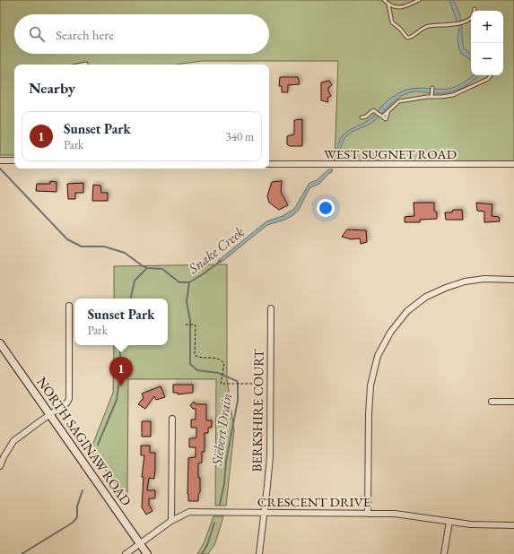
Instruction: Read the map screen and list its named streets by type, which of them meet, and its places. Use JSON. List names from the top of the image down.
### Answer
{
  "streets": {
    "main road": ["NORTH SAGINAW ROAD"],
    "street": ["WEST SUGNET ROAD", "BERKSHIRE COURT", "CRESCENT DRIVE"]
  },
  "crossings": [
    ["BERKSHIRE COURT", "CRESCENT DRIVE"],
    ["NORTH SAGINAW ROAD", "CRESCENT DRIVE"]
  ],
  "water": ["Snake Creek", "Siebert Drain"],
  "page": {
    "map_buttons": ["+", "−"],
    "search": "Search here",
    "heading": "Nearby",
    "list": [
      {
        "mark": "1",
        "name": "Sunset Park",
        "note": "Park",
        "value": "340 m"
      }
    ],
    "popup": ["Sunset Park", "Park"],
    "pins": "1"
  }
}
